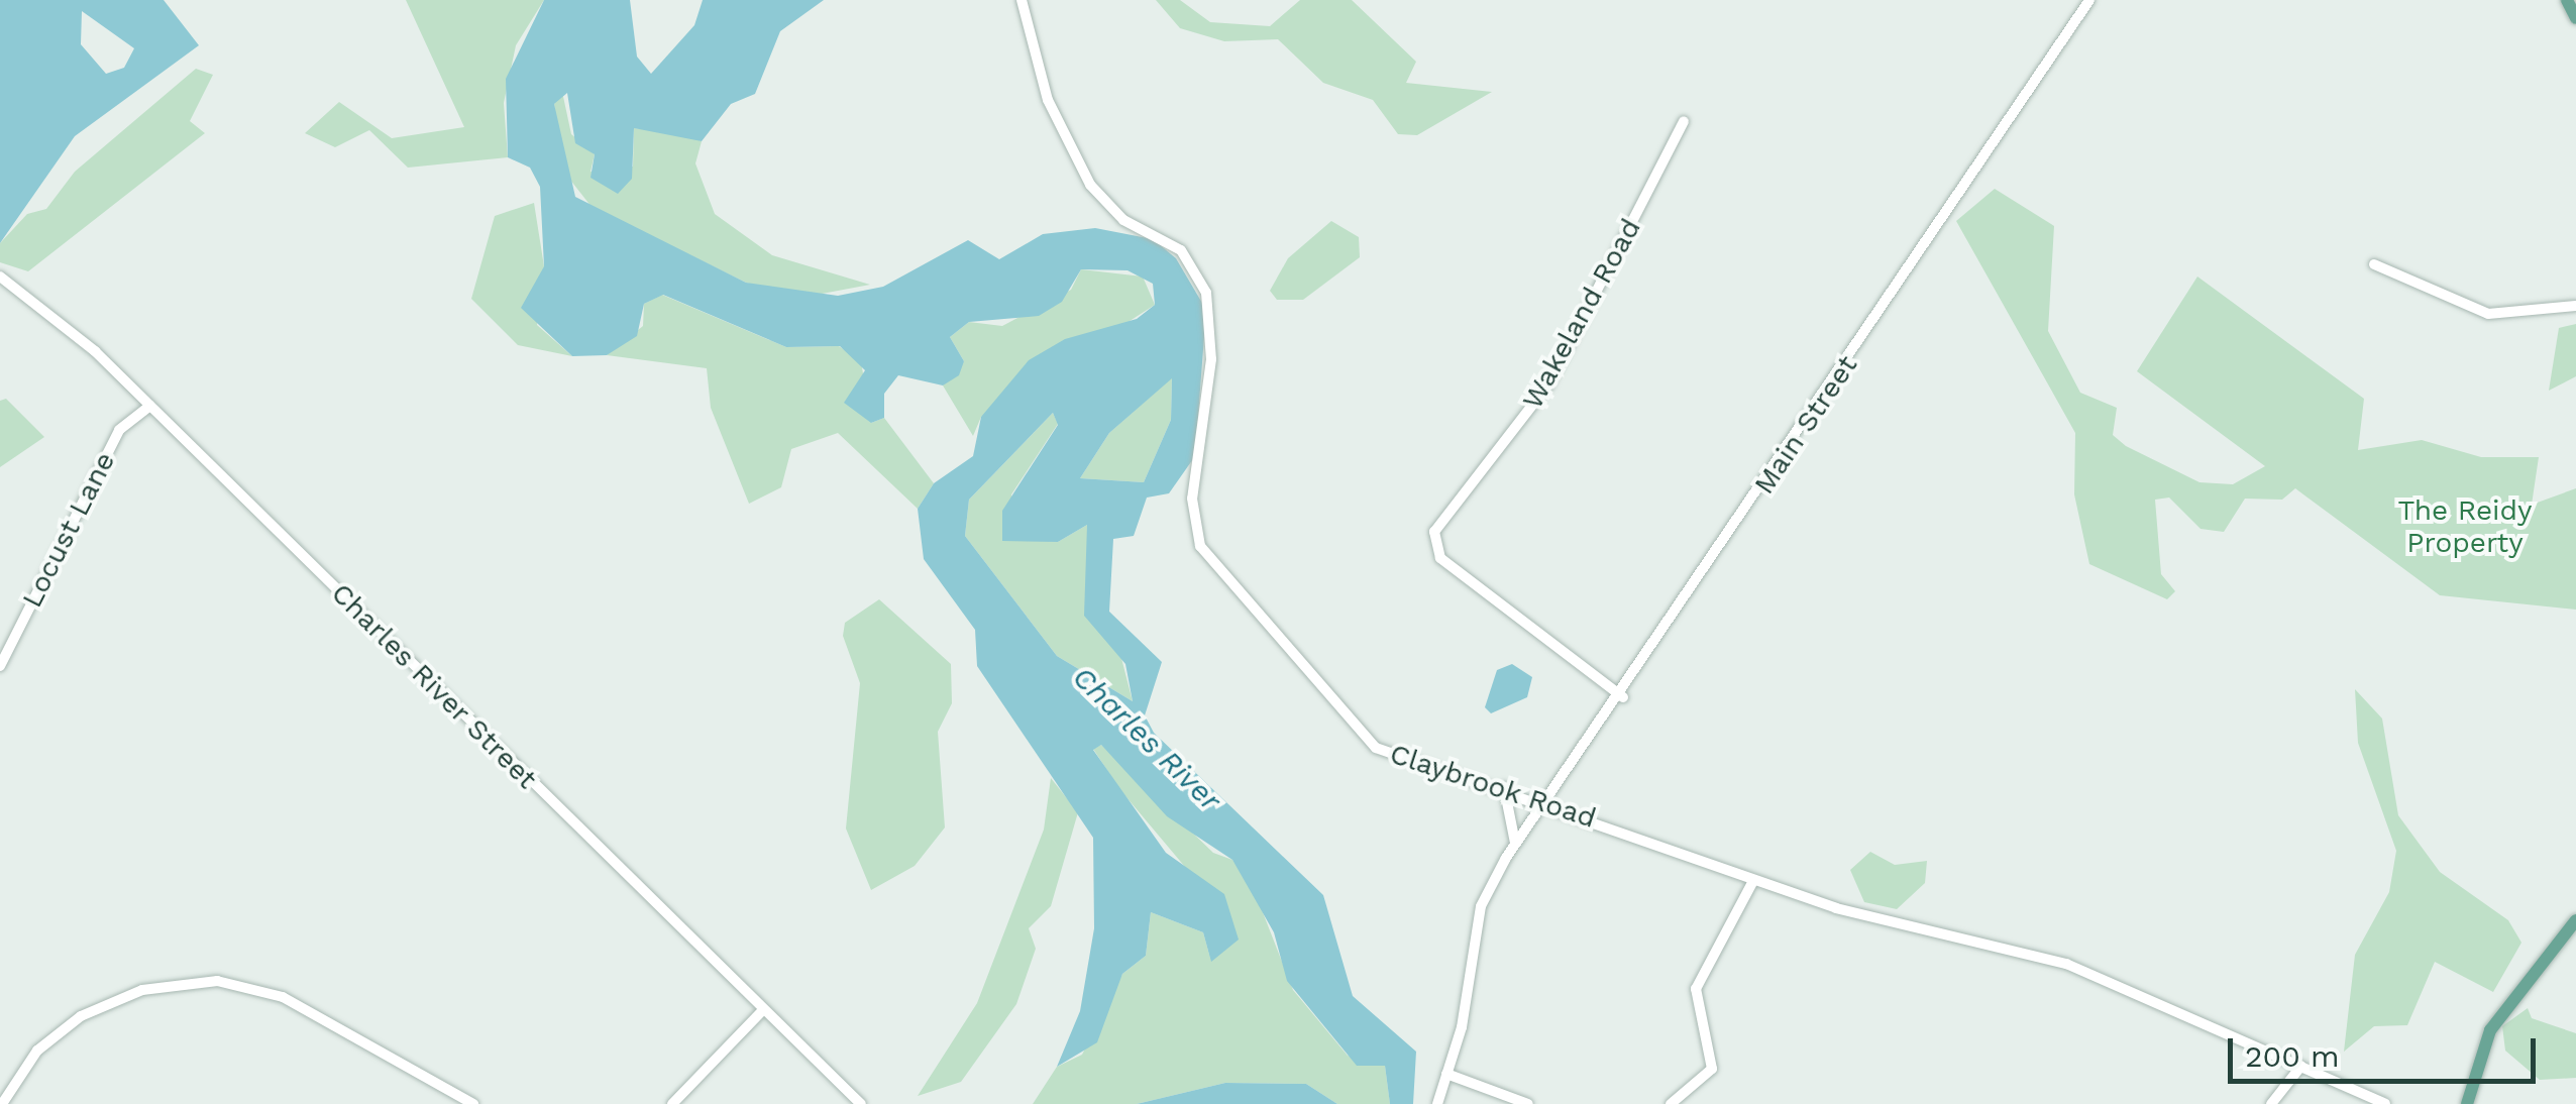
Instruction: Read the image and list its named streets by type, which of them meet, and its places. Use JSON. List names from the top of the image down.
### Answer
{
  "streets": {
    "street": [
      "Wakeland Road",
      "Main Street",
      "Locust Lane",
      "Charles River Street",
      "Claybrook Road"
    ]
  },
  "crossings": [
    ["Wakeland Road", "Main Street"],
    ["Main Street", "Claybrook Road"],
    ["Locust Lane", "Charles River Street"]
  ],
  "water": ["Charles River"],
  "parks": ["The Reidy Property"],
  "scale_bar": "200 m"
}
